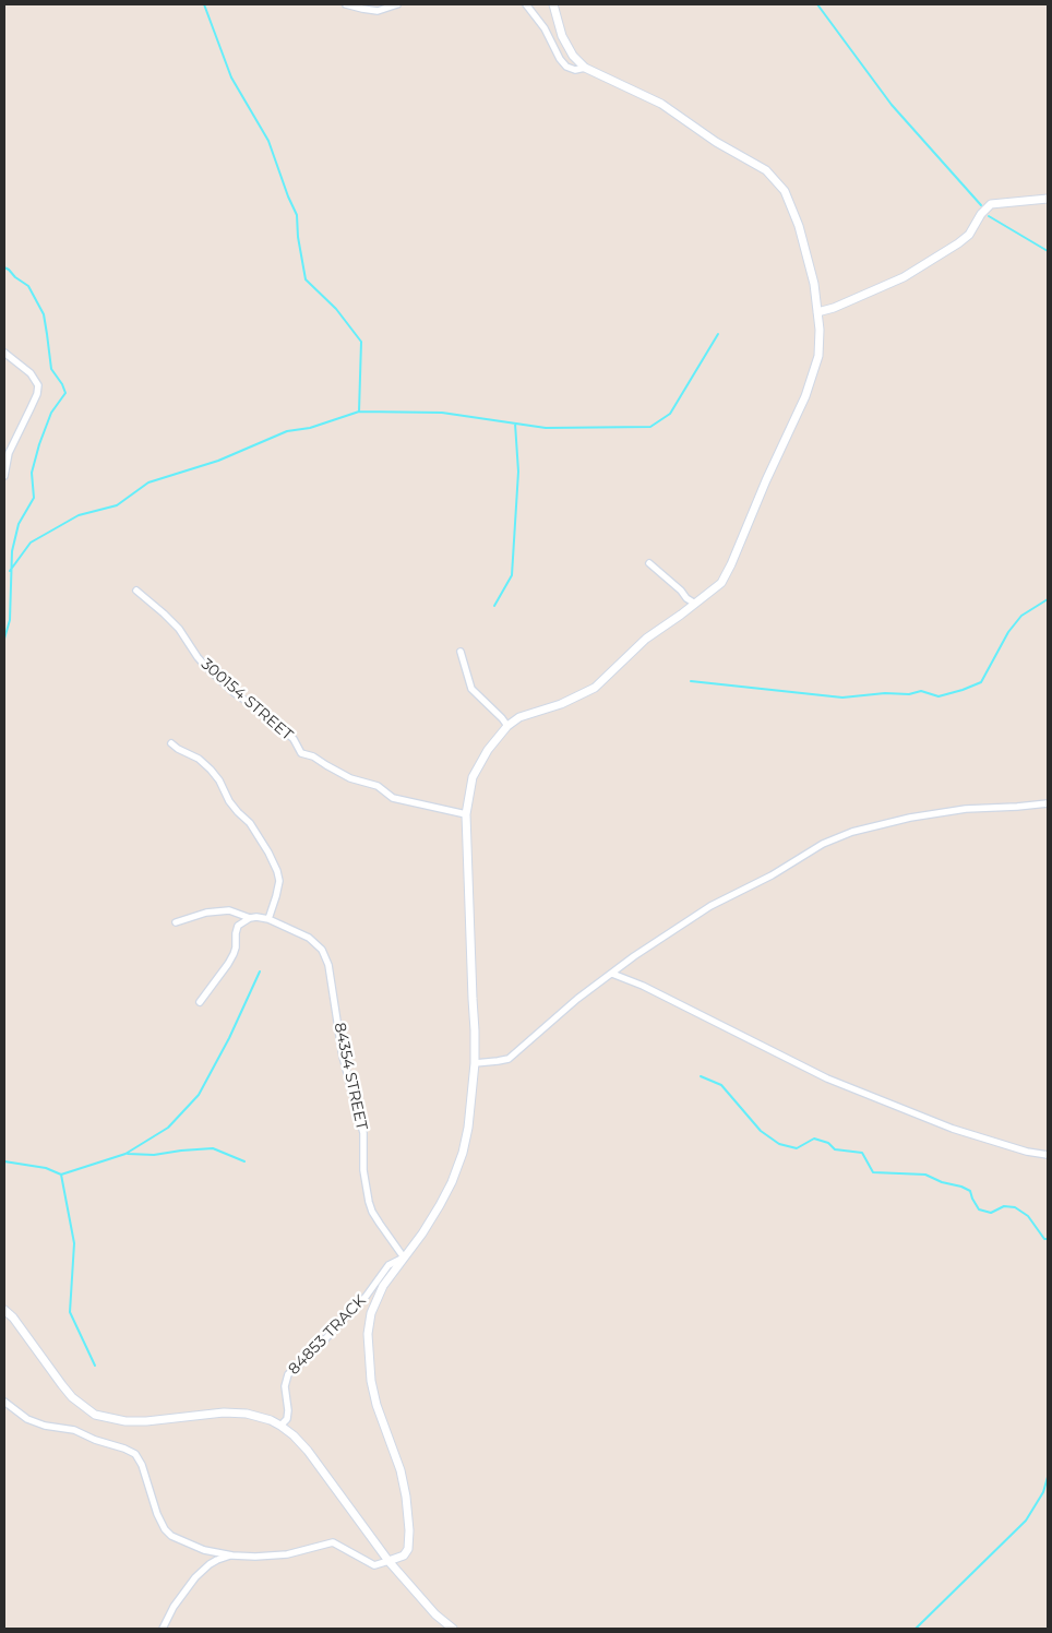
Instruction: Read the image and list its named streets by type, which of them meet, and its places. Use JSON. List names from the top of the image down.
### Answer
{
  "streets": {
    "street": ["300154 STREET", "84354 STREET", "84853 TRACK"]
  },
  "crossings": [
    ["84354 STREET", "84853 TRACK"]
  ]
}
